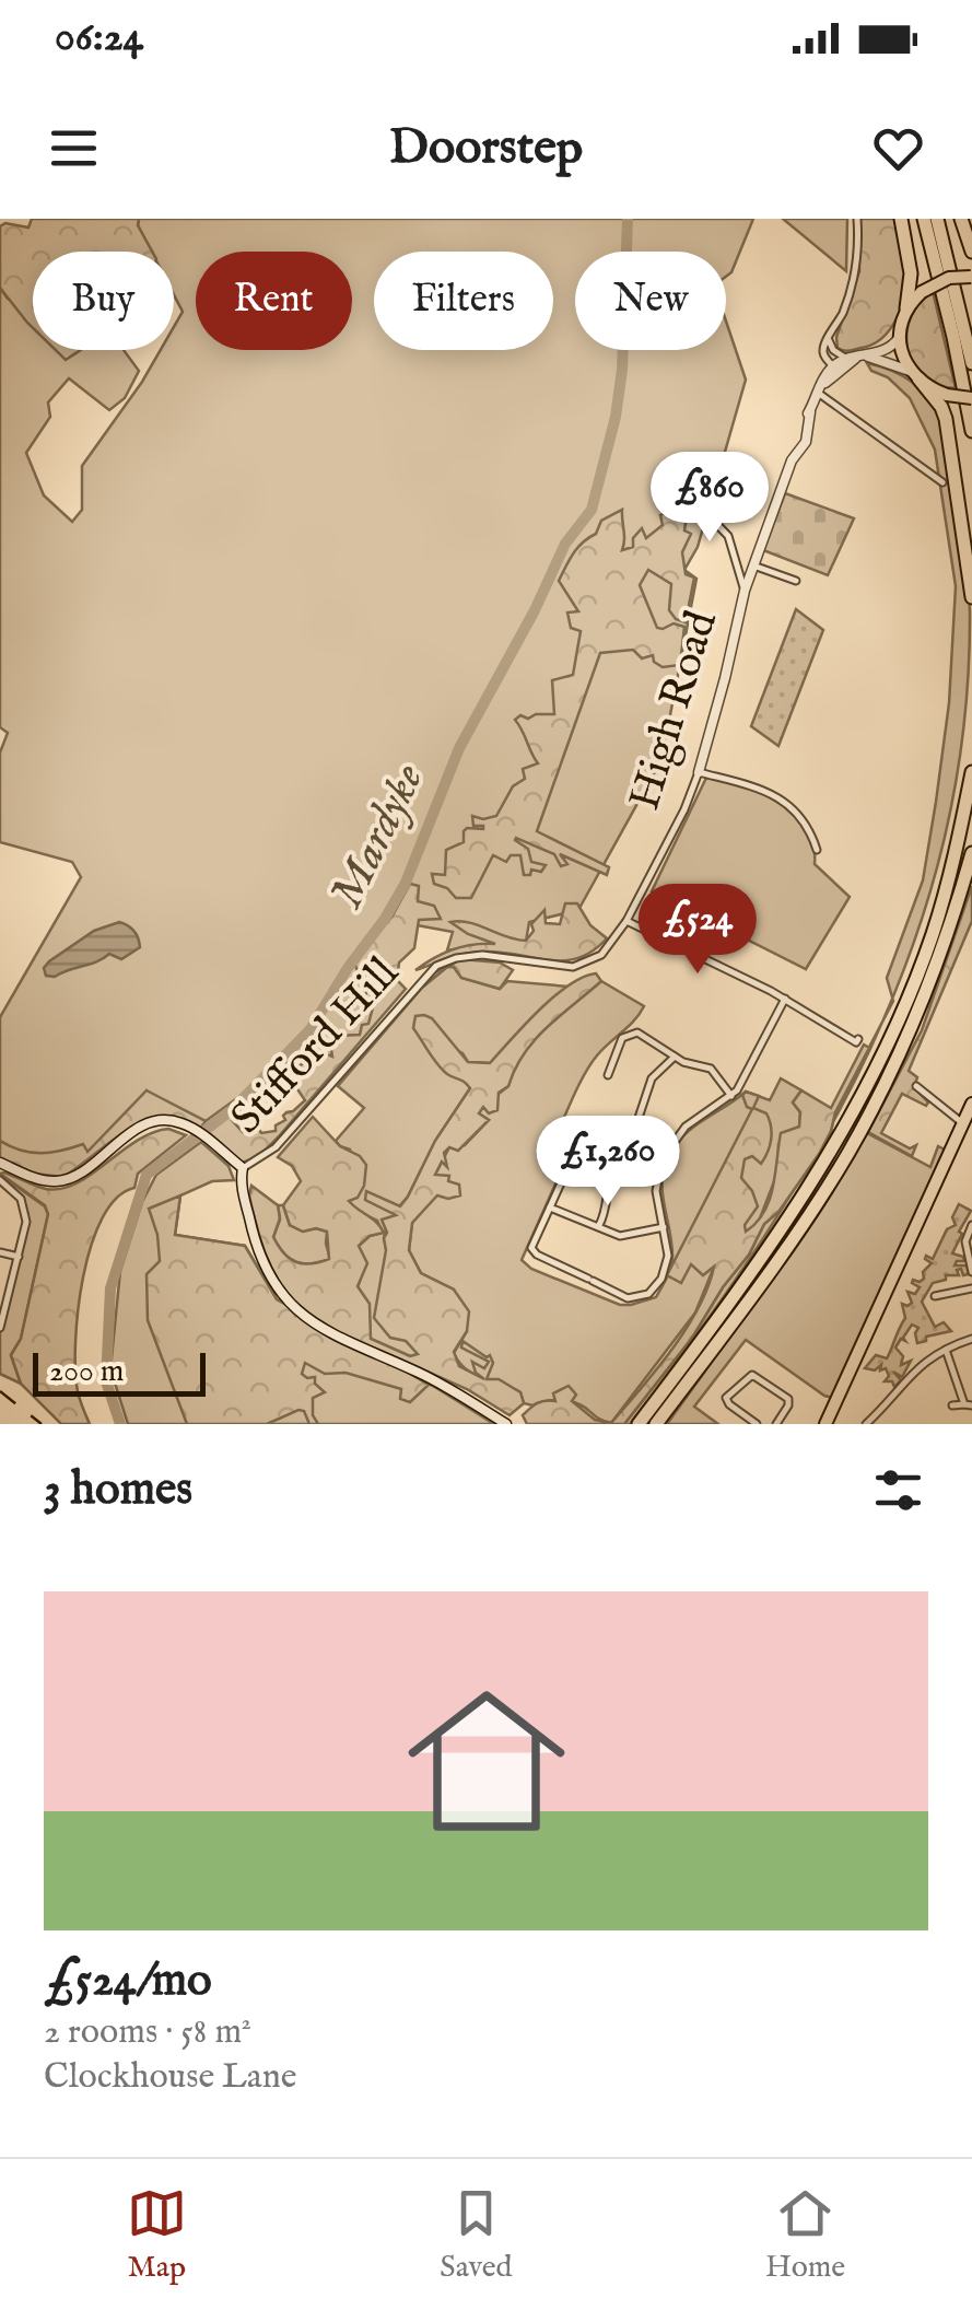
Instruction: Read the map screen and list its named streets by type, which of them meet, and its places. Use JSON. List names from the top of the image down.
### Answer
{
  "streets": {
    "main road": ["High Road", "Stifford Hill"]
  },
  "crossings": [
    ["High Road", "Stifford Hill"]
  ],
  "water": ["Mardyke"],
  "scale_bar": "200 m",
  "page": {
    "status": "06:24",
    "header": "Doorstep",
    "chip": [
      "Buy",
      "Rent",
      "Filters",
      "New"
    ],
    "price": ["£860", "£524", "£1,260"],
    "scale": "200 m",
    "heading": "3 homes",
    "list": [
      {
        "name": "£524/mo",
        "note": "2 rooms · 58 m² · Clockhouse Lane"
      }
    ],
    "tabs": ["Map", "Saved", "Home"]
  }
}
